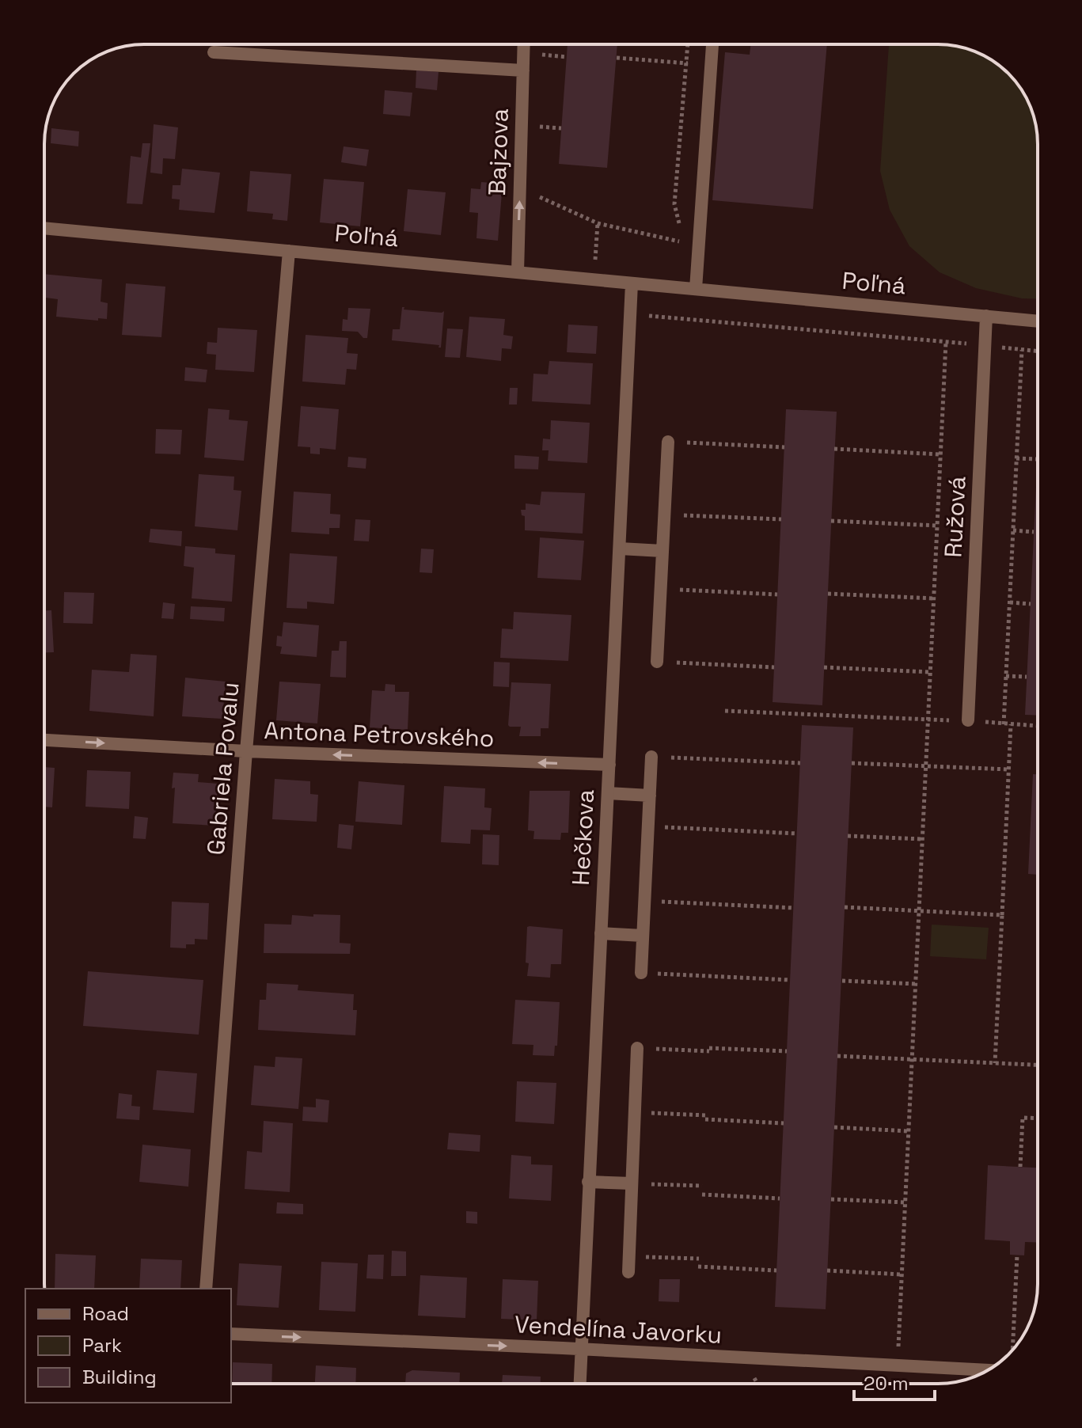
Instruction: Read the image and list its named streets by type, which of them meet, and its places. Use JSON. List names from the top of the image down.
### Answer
{
  "streets": {
    "street": [
      "Bajzova",
      "Poľná",
      "Ružová",
      "Antona Petrovského",
      "Gabriela Povalu",
      "Hečkova",
      "Vendelína Javorku"
    ]
  },
  "crossings": [
    ["Bajzova", "Poľná"],
    ["Poľná", "Ružová"],
    ["Poľná", "Gabriela Povalu"],
    ["Poľná", "Hečkova"],
    ["Antona Petrovského", "Gabriela Povalu"],
    ["Antona Petrovského", "Hečkova"],
    ["Hečkova", "Vendelína Javorku"]
  ],
  "one_way": ["Bajzova", "Vendelína Javorku"],
  "legend": ["Road", "Park", "Building"],
  "scale_bar": "20 m"
}
